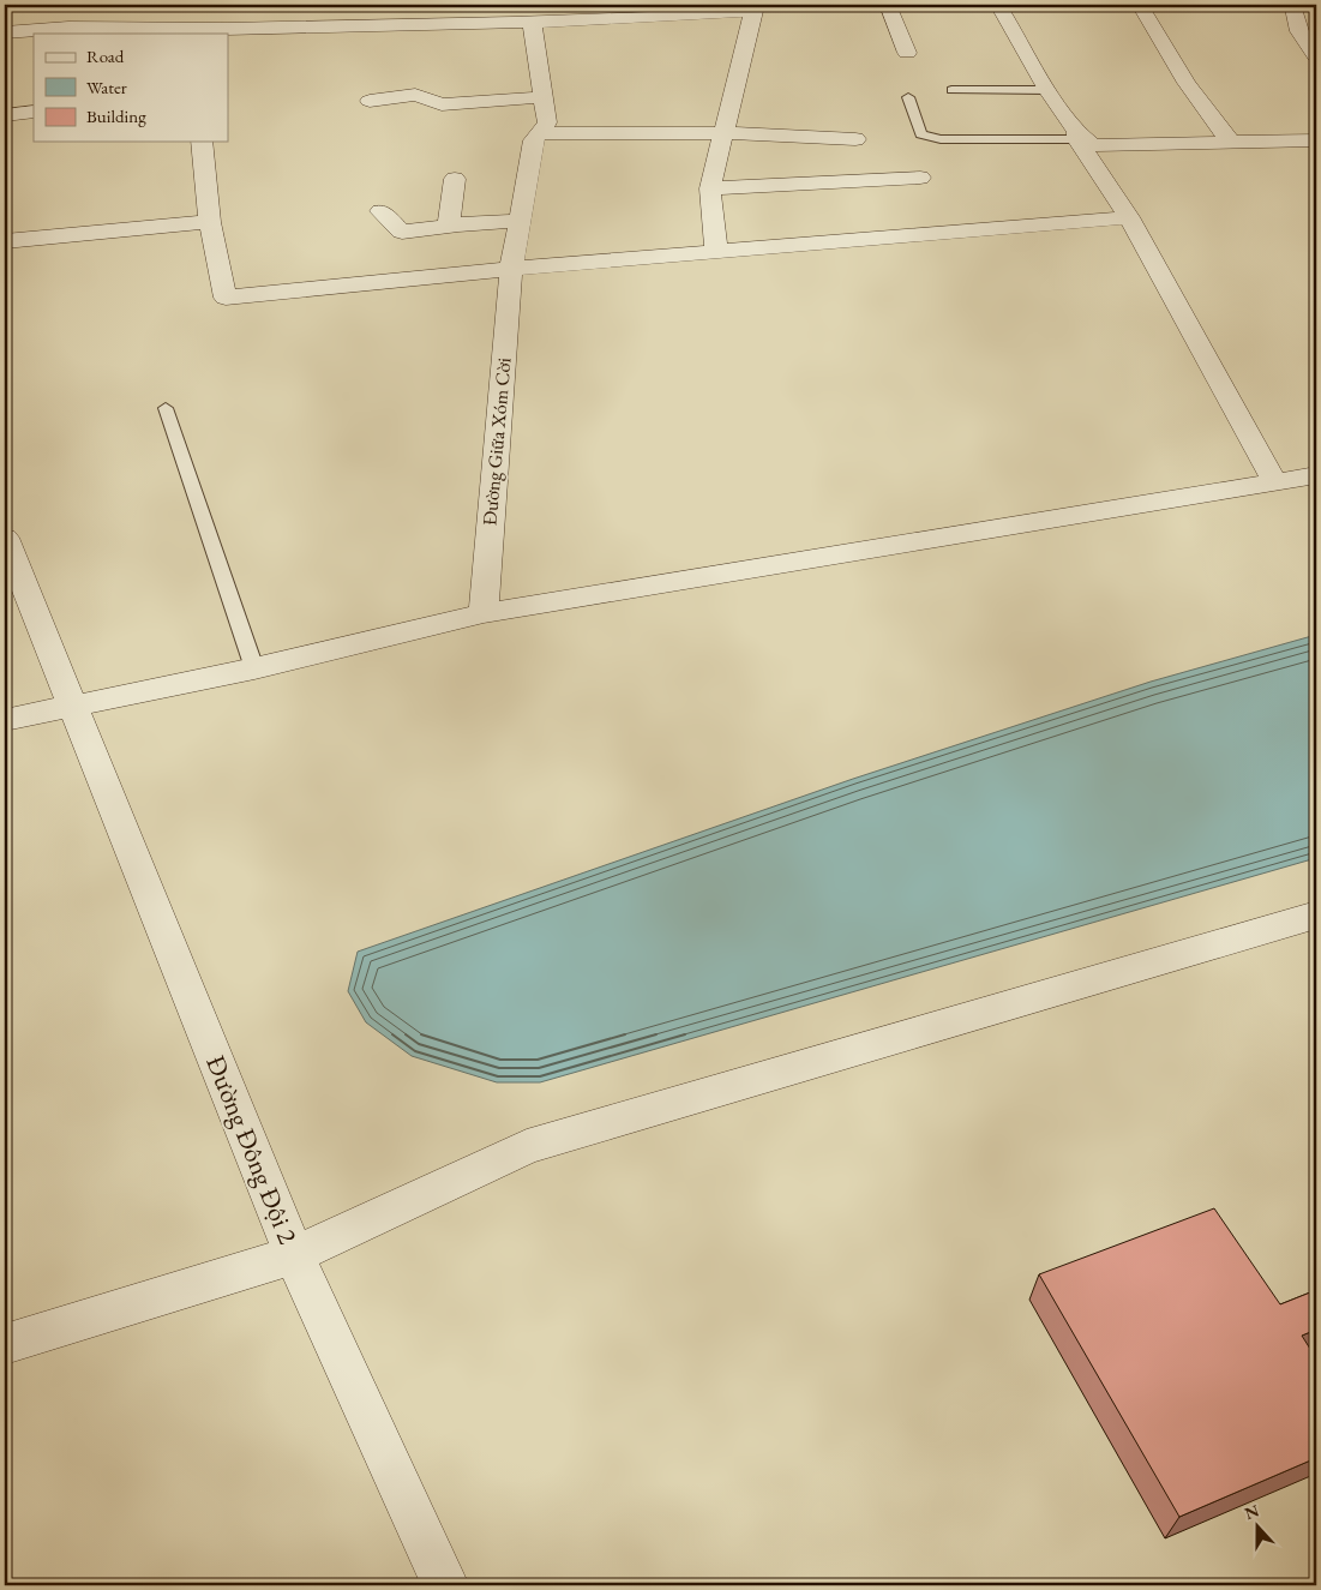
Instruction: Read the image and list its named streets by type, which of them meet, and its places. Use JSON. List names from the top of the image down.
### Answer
{
  "streets": {
    "street": ["Đường Giữa Xóm Cời", "Đường Đông Đội 2"]
  },
  "legend": ["Road", "Water", "Building"],
  "north": "top"
}
